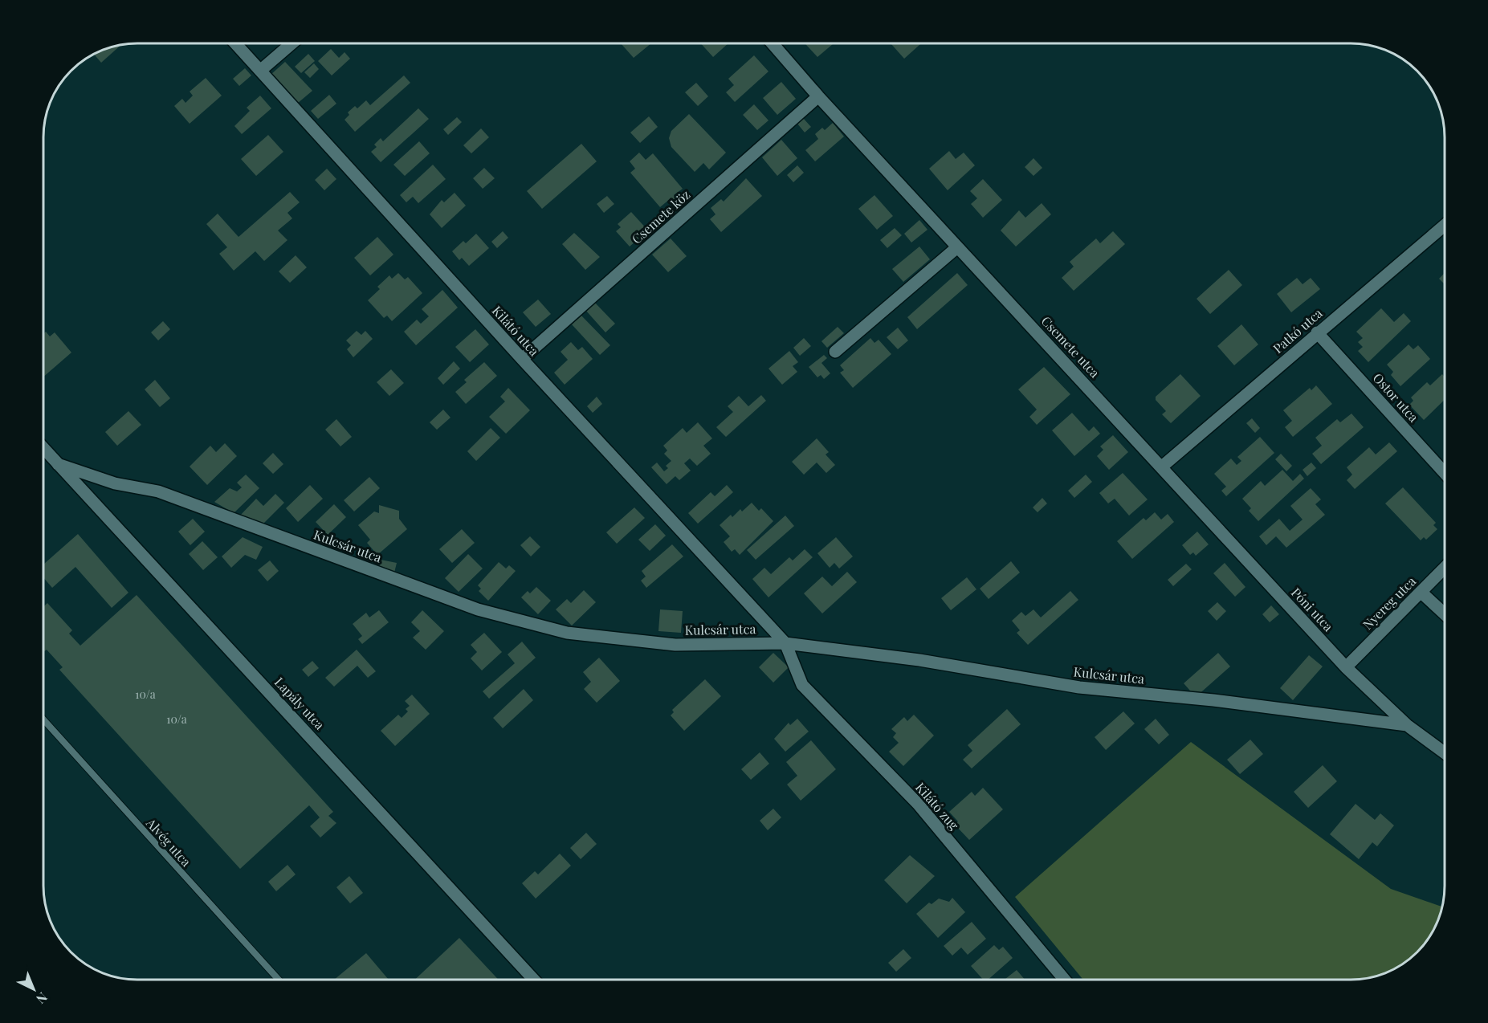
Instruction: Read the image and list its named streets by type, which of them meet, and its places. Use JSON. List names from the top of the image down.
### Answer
{
  "streets": {
    "street": [
      "Csemete köz",
      "Kilátó utca",
      "Patkó utca",
      "Csemete utca",
      "Ostor utca",
      "Kulcsár utca",
      "Nyereg utca",
      "Póni utca",
      "Lapály utca",
      "Kilátó zug"
    ],
    "lane": ["Alvég utca"]
  },
  "crossings": [
    ["Csemete köz", "Kilátó utca"],
    ["Csemete köz", "Csemete utca"],
    ["Kilátó utca", "Kulcsár utca"],
    ["Kilátó utca", "Kilátó zug"],
    ["Patkó utca", "Csemete utca"],
    ["Patkó utca", "Ostor utca"],
    ["Patkó utca", "Póni utca"],
    ["Csemete utca", "Póni utca"],
    ["Kulcsár utca", "Póni utca"],
    ["Kulcsár utca", "Lapály utca"],
    ["Kulcsár utca", "Kilátó zug"],
    ["Nyereg utca", "Póni utca"]
  ],
  "house_numbers": ["10/a", "10/a"],
  "north": "bottom right"
}
